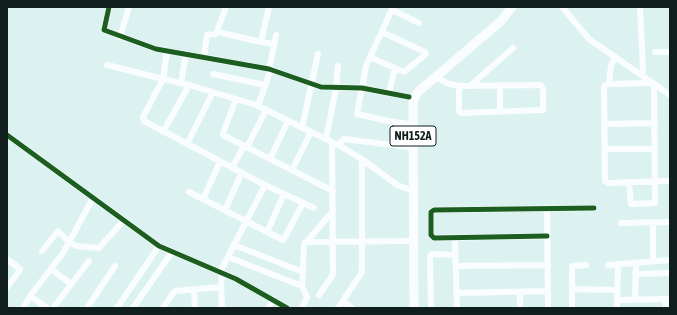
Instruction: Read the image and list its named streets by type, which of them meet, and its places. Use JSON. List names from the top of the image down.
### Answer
{
  "streets": {
    "highway": ["NH152A"]
  }
}
